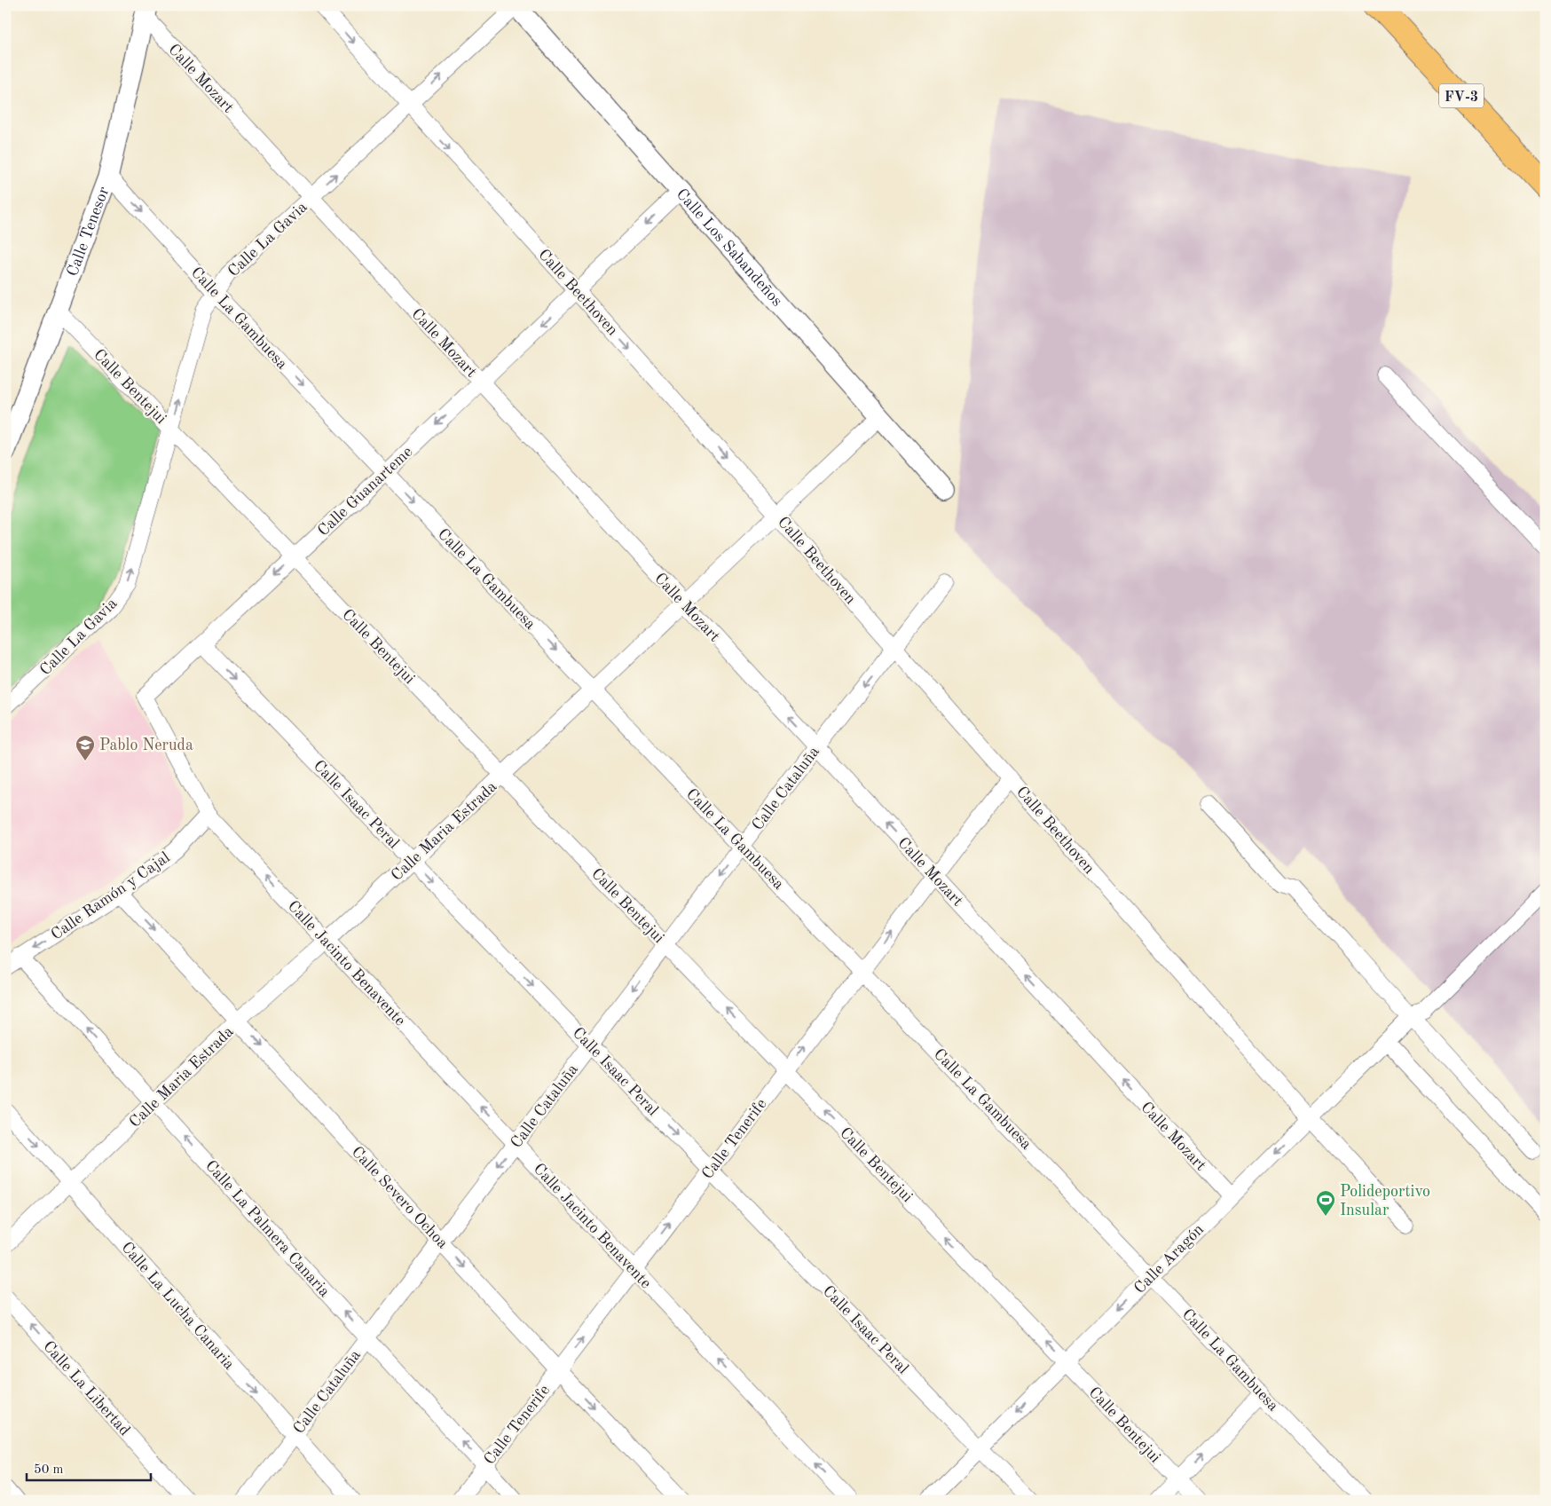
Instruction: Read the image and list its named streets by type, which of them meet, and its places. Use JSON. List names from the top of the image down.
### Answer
{
  "streets": {
    "highway": ["FV-3"],
    "street": [
      "Calle Mozart",
      "Calle Tenesor",
      "Calle La Gavia",
      "Calle Los Sabandeños",
      "Calle Beethoven",
      "Calle La Gambuesa",
      "Calle Bentejui",
      "Calle Guanarteme",
      "Calle Cataluña",
      "Calle Isaac Peral",
      "Calle Maria Estrada",
      "Calle Ramón y Cajal",
      "Calle Jacinto Benavente",
      "Calle Tenerife",
      "Calle Severo Ochoa",
      "Calle La Palmera Canaria",
      "Calle Aragón",
      "Calle La Lucha Canaria",
      "Calle La Libertad"
    ]
  },
  "crossings": [
    ["Calle Mozart", "Calle Tenesor"],
    ["Calle Mozart", "Calle La Gavia"],
    ["Calle Mozart", "Calle Guanarteme"],
    ["Calle Mozart", "Calle Cataluña"],
    ["Calle Mozart", "Calle Maria Estrada"],
    ["Calle Mozart", "Calle Tenerife"],
    ["Calle Mozart", "Calle Aragón"],
    ["Calle Tenesor", "Calle La Gambuesa"],
    ["Calle Tenesor", "Calle Bentejui"],
    ["Calle La Gavia", "Calle Los Sabandeños"],
    ["Calle La Gavia", "Calle Beethoven"],
    ["Calle La Gavia", "Calle La Gambuesa"],
    ["Calle La Gavia", "Calle Bentejui"],
    ["Calle Los Sabandeños", "Calle Guanarteme"],
    ["Calle Los Sabandeños", "Calle Maria Estrada"],
    ["Calle Beethoven", "Calle Guanarteme"],
    ["Calle Beethoven", "Calle Cataluña"],
    ["Calle Beethoven", "Calle Maria Estrada"],
    ["Calle Beethoven", "Calle Tenerife"],
    ["Calle Beethoven", "Calle Aragón"],
    ["Calle La Gambuesa", "Calle Guanarteme"],
    ["Calle La Gambuesa", "Calle Cataluña"],
    ["Calle La Gambuesa", "Calle Maria Estrada"],
    ["Calle La Gambuesa", "Calle Tenerife"],
    ["Calle La Gambuesa", "Calle Aragón"],
    ["Calle Bentejui", "Calle Guanarteme"],
    ["Calle Bentejui", "Calle Cataluña"],
    ["Calle Bentejui", "Calle Maria Estrada"],
    ["Calle Bentejui", "Calle Tenerife"],
    ["Calle Bentejui", "Calle Aragón"],
    ["Calle Guanarteme", "Calle Isaac Peral"],
    ["Calle Guanarteme", "Calle Ramón y Cajal"],
    ["Calle Guanarteme", "Calle Jacinto Benavente"],
    ["Calle Cataluña", "Calle Isaac Peral"],
    ["Calle Cataluña", "Calle Jacinto Benavente"],
    ["Calle Cataluña", "Calle Severo Ochoa"],
    ["Calle Cataluña", "Calle La Palmera Canaria"],
    ["Calle Cataluña", "Calle La Lucha Canaria"],
    ["Calle Isaac Peral", "Calle Maria Estrada"],
    ["Calle Isaac Peral", "Calle Tenerife"],
    ["Calle Isaac Peral", "Calle Aragón"],
    ["Calle Maria Estrada", "Calle Jacinto Benavente"],
    ["Calle Maria Estrada", "Calle Severo Ochoa"],
    ["Calle Maria Estrada", "Calle La Palmera Canaria"],
    ["Calle Maria Estrada", "Calle La Lucha Canaria"],
    ["Calle Ramón y Cajal", "Calle Jacinto Benavente"],
    ["Calle Ramón y Cajal", "Calle Severo Ochoa"],
    ["Calle Ramón y Cajal", "Calle La Palmera Canaria"],
    ["Calle Jacinto Benavente", "Calle Tenerife"],
    ["Calle Tenerife", "Calle Severo Ochoa"],
    ["Calle Tenerife", "Calle La Palmera Canaria"]
  ],
  "one_way": [
    "Calle Mozart",
    "Calle La Gavia",
    "Calle Beethoven",
    "Calle La Gambuesa",
    "Calle Guanarteme",
    "Calle Cataluña",
    "Calle Isaac Peral",
    "Calle Ramón y Cajal",
    "Calle Jacinto Benavente",
    "Calle Tenerife",
    "Calle Severo Ochoa",
    "Calle La Palmera Canaria",
    "Calle Aragón",
    "Calle La Lucha Canaria",
    "Calle La Libertad"
  ],
  "places": {
    "school or university": ["Pablo Neruda"],
    "sports": ["Polideportivo Insular"]
  },
  "scale_bar": "50 m"
}
